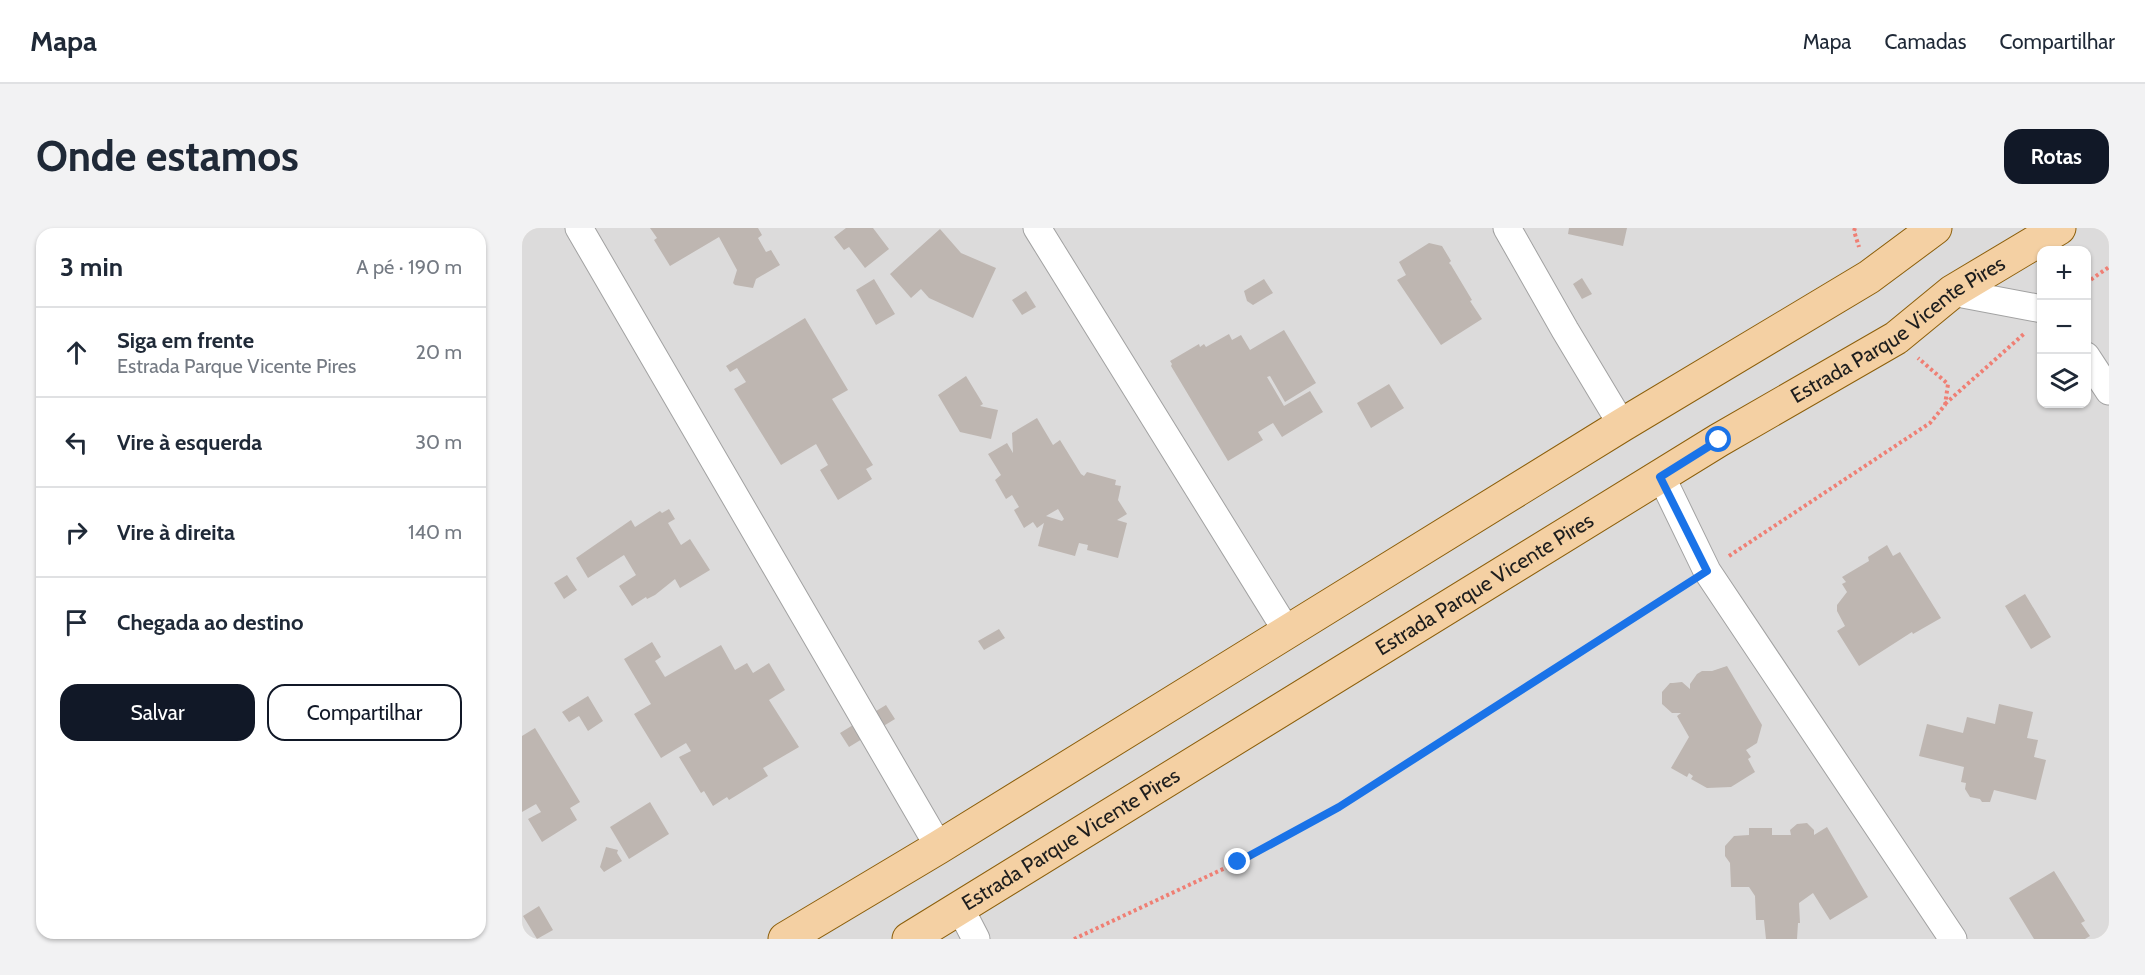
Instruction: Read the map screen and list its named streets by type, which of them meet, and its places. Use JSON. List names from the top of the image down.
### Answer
{
  "streets": {
    "main road": ["Estrada Parque Vicente Pires"]
  },
  "page": {
    "header": "Mapa",
    "nav": ["Mapa", "Camadas", "Compartilhar"],
    "buttons": [
      "Rotas",
      ["Salvar", "Compartilhar"]
    ],
    "title": "Onde estamos",
    "heading": ["3 min", "A pé · 190 m"],
    "map_buttons": ["+", "−"],
    "list": [
      ["Siga em frente", "Estrada Parque Vicente Pires", "20 m"],
      ["Vire à esquerda", "30 m"],
      ["Vire à direita", "140 m"],
      "Chegada ao destino"
    ]
  }
}
